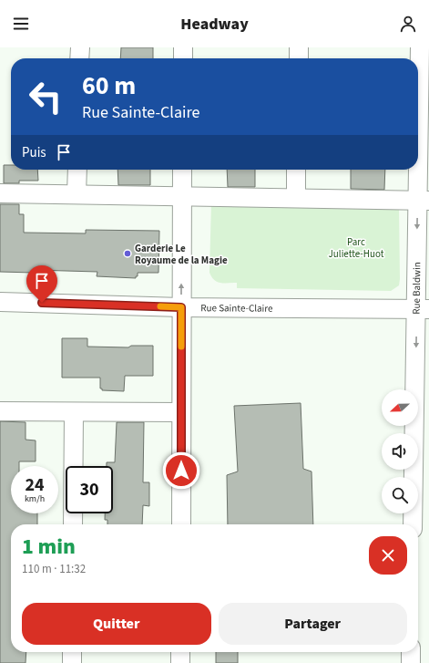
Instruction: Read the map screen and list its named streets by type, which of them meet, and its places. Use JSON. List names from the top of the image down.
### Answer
{
  "streets": {
    "street": ["Rue Baldwin", "Rue Sainte-Claire"]
  },
  "crossings": [
    ["Rue Baldwin", "Rue Sainte-Claire"]
  ],
  "one_way": ["Rue Baldwin"],
  "parks": ["Parc Juliette-Huot"],
  "places": ["Garderie Le Royaume de la Magie"],
  "north": "left",
  "page": {
    "header": "Headway",
    "turn": ["60 m", "Rue Sainte-Claire"],
    "then": "Puis",
    "speed": "24 km/h",
    "limit": "30",
    "heading": ["1 min", "110 m · 11:32"],
    "buttons": ["Quitter", "Partager"]
  }
}
